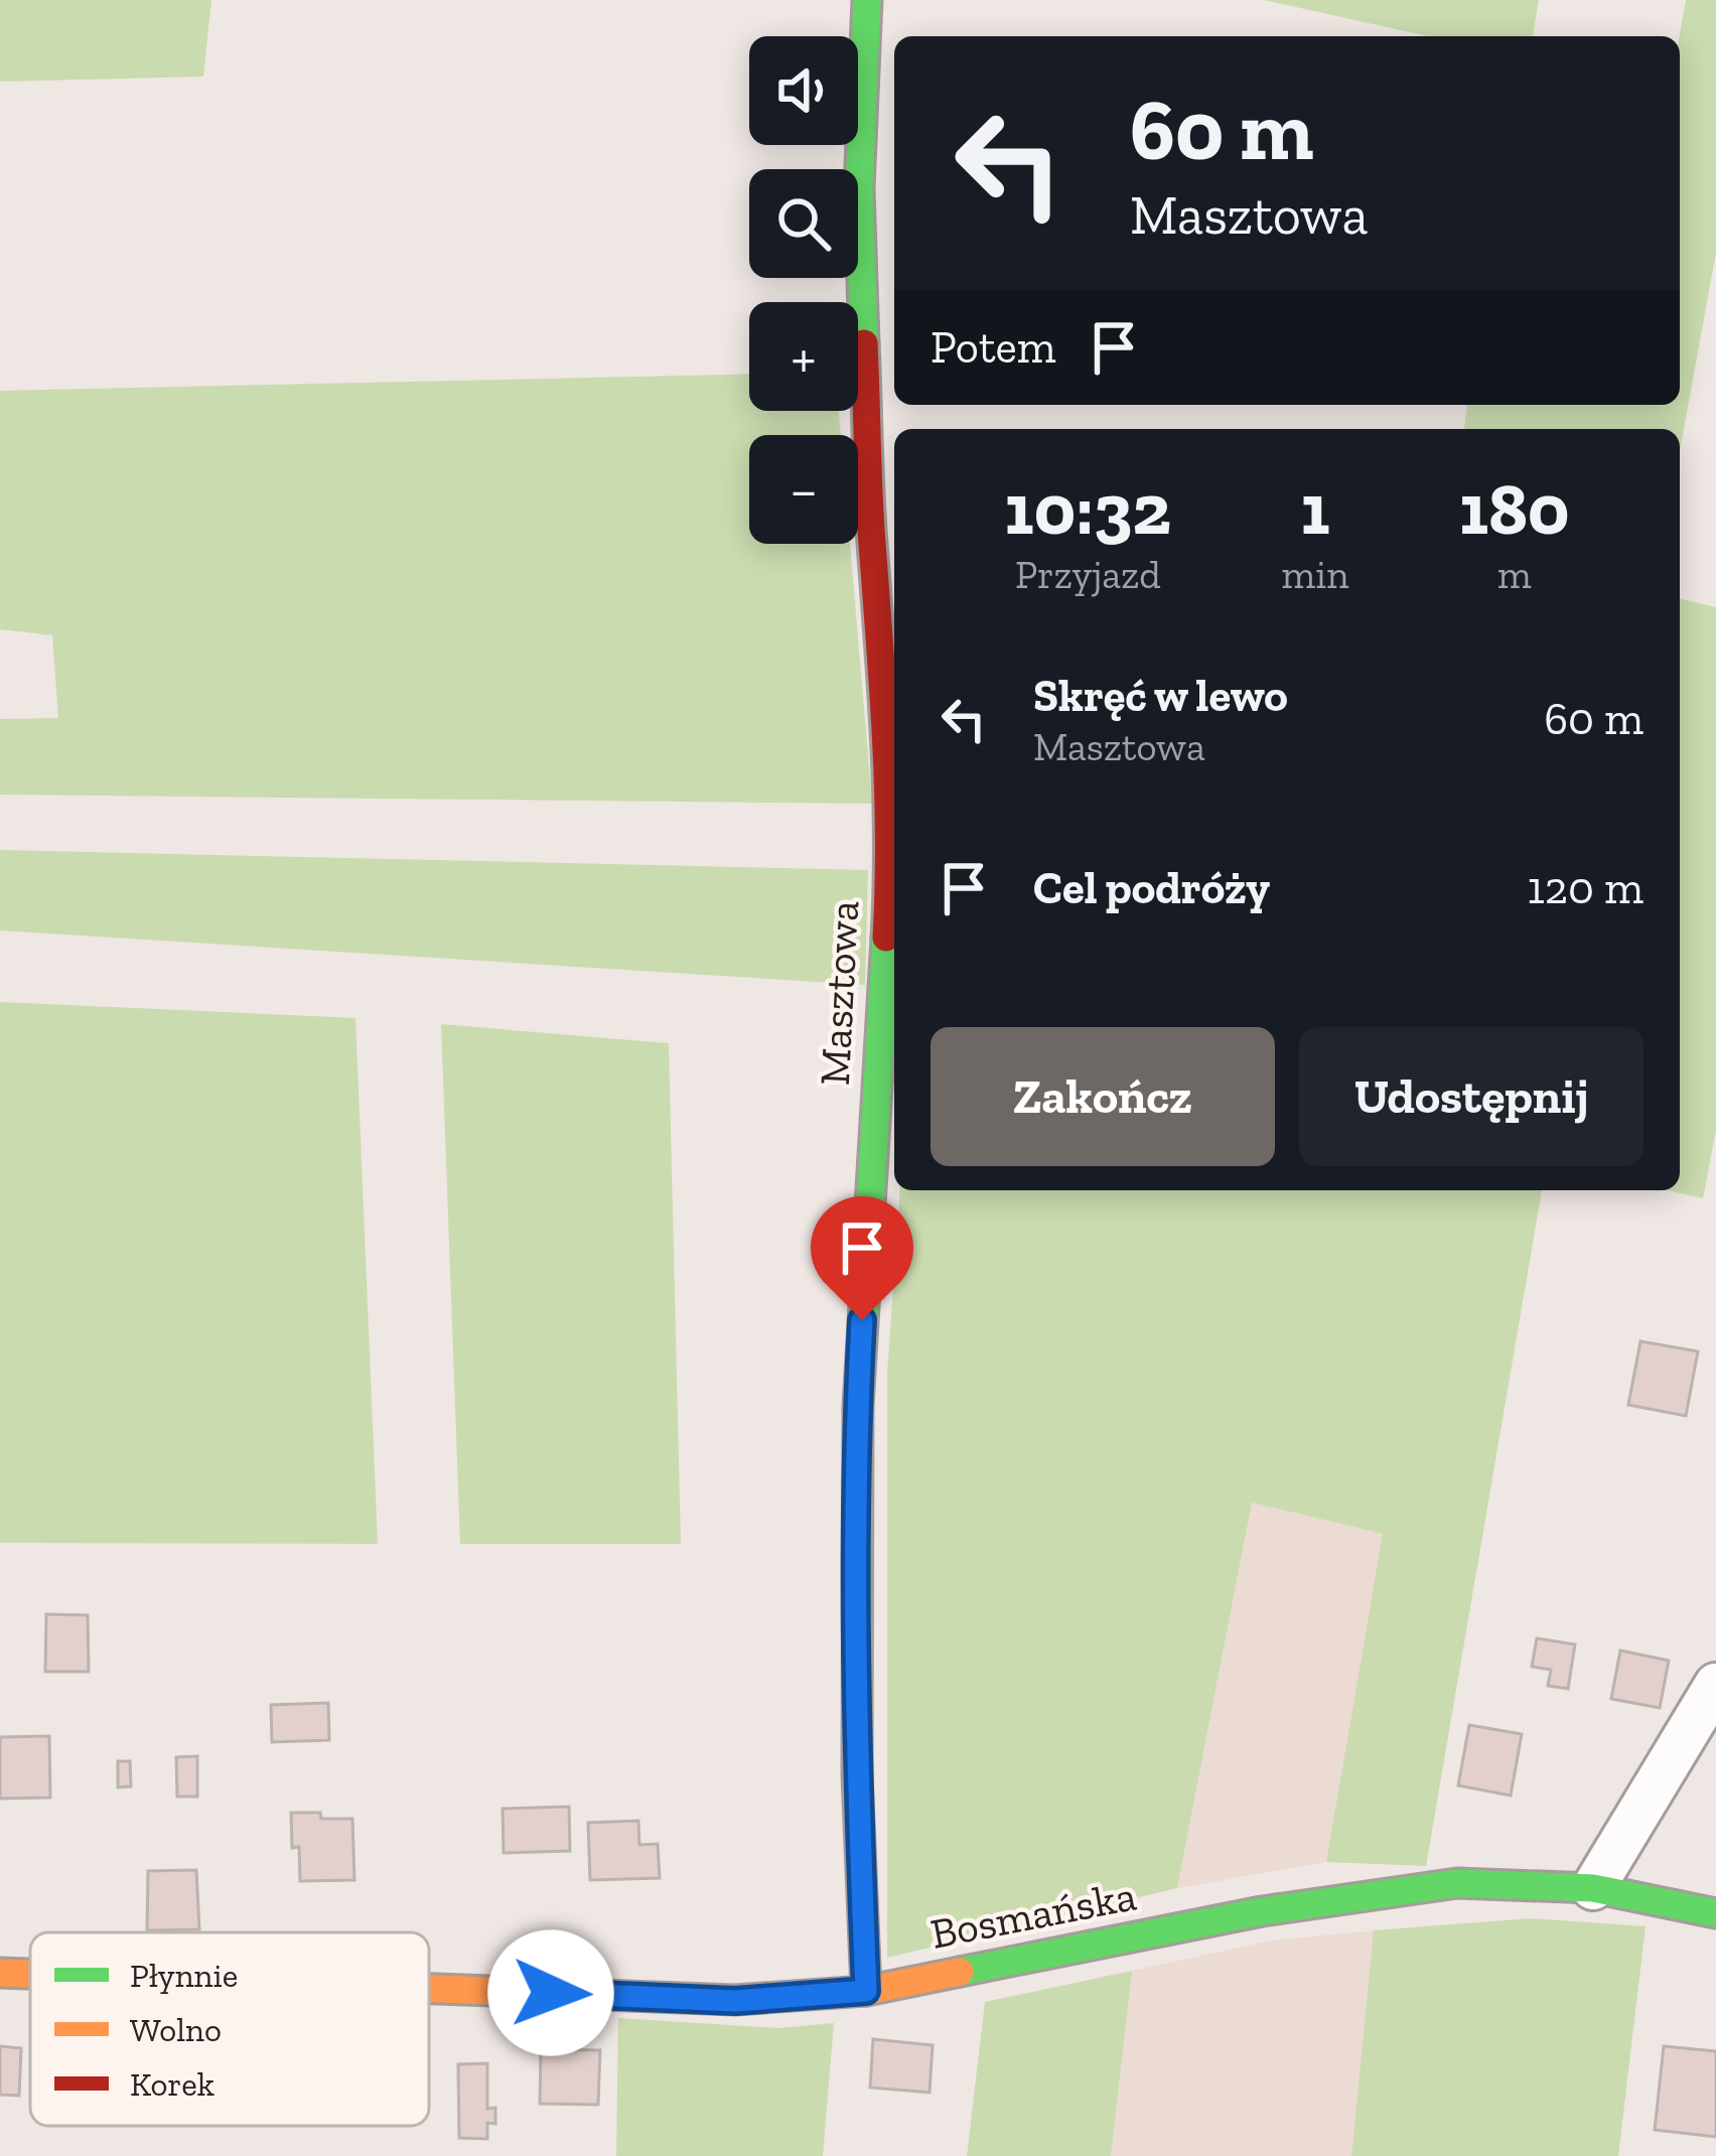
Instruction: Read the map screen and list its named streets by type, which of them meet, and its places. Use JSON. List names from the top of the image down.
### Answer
{
  "streets": {
    "street": ["Masztowa", "Bosmańska"]
  },
  "crossings": [
    ["Masztowa", "Bosmańska"]
  ],
  "legend": ["Płynnie", "Wolno", "Korek"],
  "page": {
    "map_buttons": ["+", "−"],
    "turn": ["60 m", "Masztowa"],
    "then": "Potem",
    "eta": [
      "10:32",
      "Przyjazd",
      "1",
      "min",
      "180",
      "m"
    ],
    "list": [
      {
        "name": "Skręć w lewo",
        "note": "Masztowa",
        "value": "60 m"
      },
      {
        "name": "Cel podróży",
        "value": "120 m"
      }
    ],
    "buttons": ["Zakończ", "Udostępnij"]
  }
}
